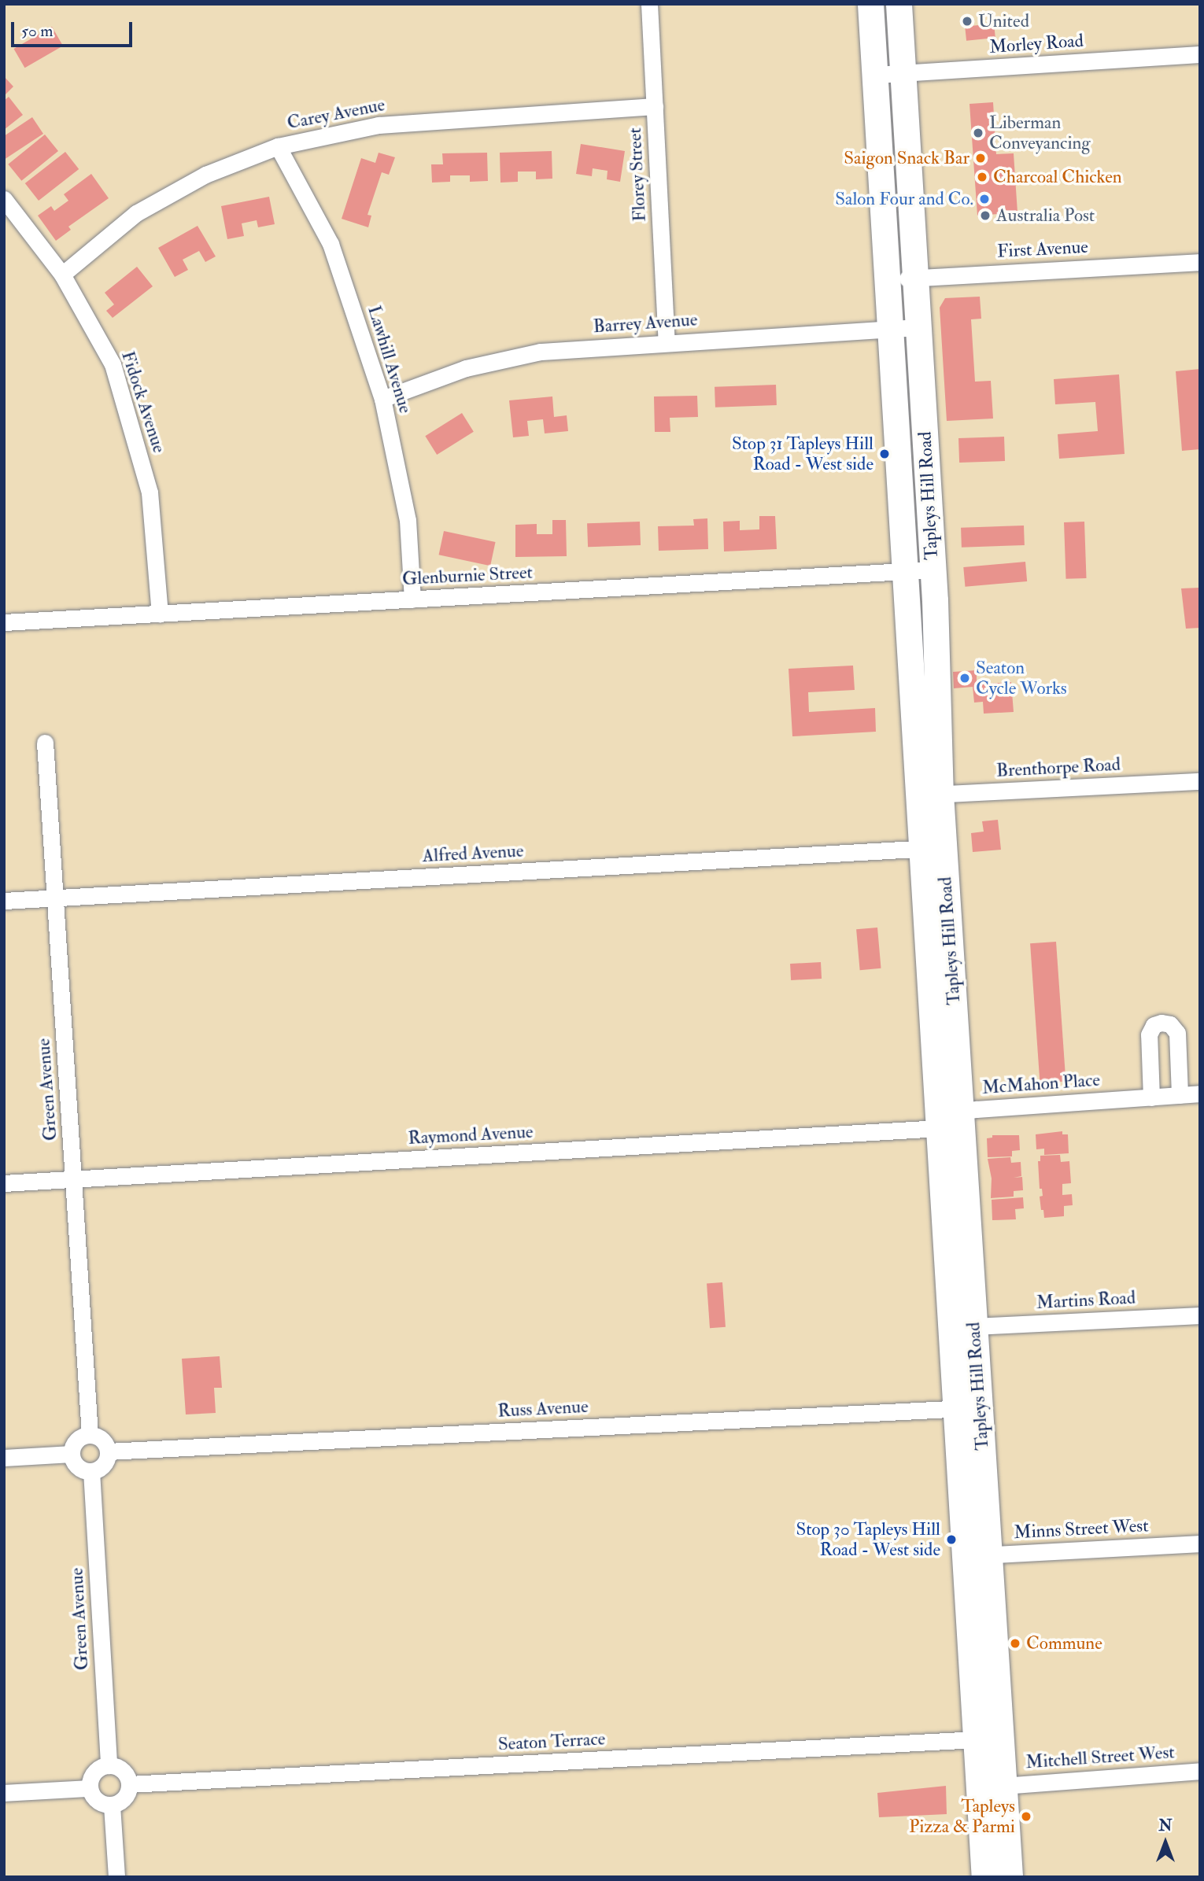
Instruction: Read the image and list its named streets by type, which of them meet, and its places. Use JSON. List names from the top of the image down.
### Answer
{
  "streets": {
    "main road": ["Tapleys Hill Road"],
    "street": [
      "Morley Road",
      "Carey Avenue",
      "Florey Street",
      "First Avenue",
      "Barrey Avenue",
      "Lawhill Avenue",
      "Fidock Avenue",
      "Glenburnie Street",
      "Brenthorpe Road",
      "Alfred Avenue",
      "McMahon Place",
      "Green Avenue",
      "Raymond Avenue",
      "Martins Road",
      "Russ Avenue",
      "Minns Street West",
      "Seaton Terrace",
      "Mitchell Street West"
    ]
  },
  "crossings": [
    ["Morley Road", "Tapleys Hill Road"],
    ["Carey Avenue", "Florey Street"],
    ["Carey Avenue", "Lawhill Avenue"],
    ["Carey Avenue", "Fidock Avenue"],
    ["Florey Street", "Barrey Avenue"],
    ["First Avenue", "Tapleys Hill Road"],
    ["Barrey Avenue", "Lawhill Avenue"],
    ["Barrey Avenue", "Tapleys Hill Road"],
    ["Lawhill Avenue", "Glenburnie Street"],
    ["Fidock Avenue", "Glenburnie Street"],
    ["Tapleys Hill Road", "Glenburnie Street"],
    ["Tapleys Hill Road", "Brenthorpe Road"],
    ["Tapleys Hill Road", "Alfred Avenue"],
    ["Tapleys Hill Road", "McMahon Place"],
    ["Tapleys Hill Road", "Raymond Avenue"],
    ["Tapleys Hill Road", "Martins Road"],
    ["Tapleys Hill Road", "Russ Avenue"],
    ["Tapleys Hill Road", "Minns Street West"],
    ["Tapleys Hill Road", "Seaton Terrace"],
    ["Tapleys Hill Road", "Mitchell Street West"],
    ["Alfred Avenue", "Green Avenue"],
    ["McMahon Place", "Raymond Avenue"],
    ["Green Avenue", "Raymond Avenue"],
    ["Green Avenue", "Russ Avenue"],
    ["Green Avenue", "Seaton Terrace"]
  ],
  "places": [
    "United",
    "Liberman Conveyancing",
    "Saigon Snack Bar",
    "Charcoal Chicken",
    "Salon Four and Co.",
    "Australia Post",
    "Stop 31 Tapleys Hill Road - West side",
    "Seaton Cycle Works",
    "Stop 30 Tapleys Hill Road - West side",
    "Commune",
    "Tapleys Pizza & Parmi"
  ],
  "scale_bar": "50 m",
  "north": "top"
}
